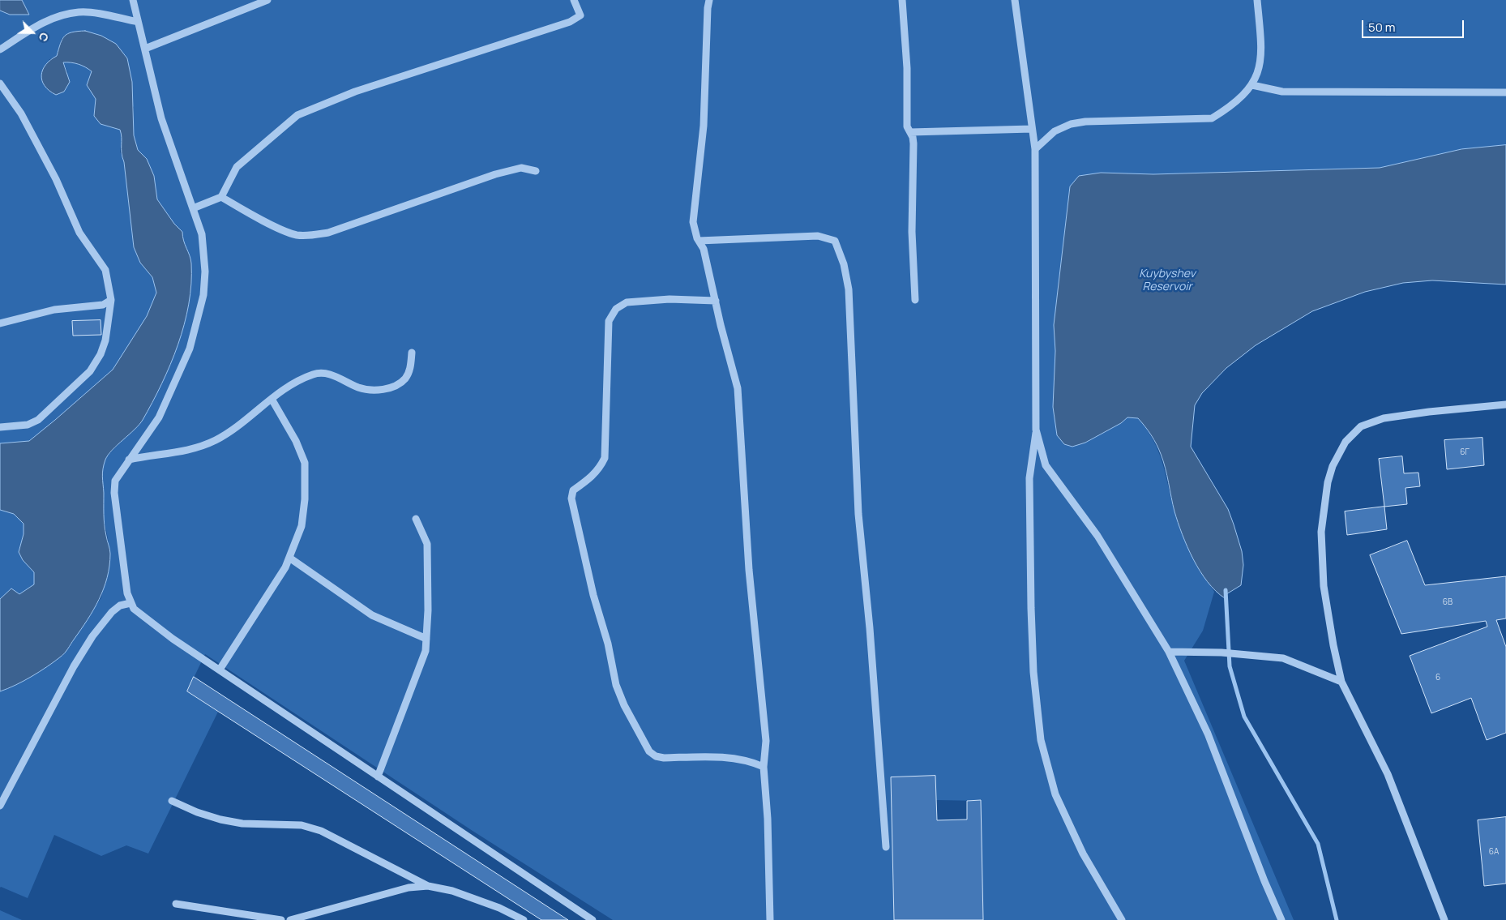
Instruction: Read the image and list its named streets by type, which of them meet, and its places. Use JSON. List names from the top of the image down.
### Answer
{
  "water": ["Kuybyshev Reservoir"],
  "house_numbers": [
    "6Г",
    "6В",
    "6",
    "6А"
  ],
  "scale_bar": "50 m",
  "north": "bottom right"
}
